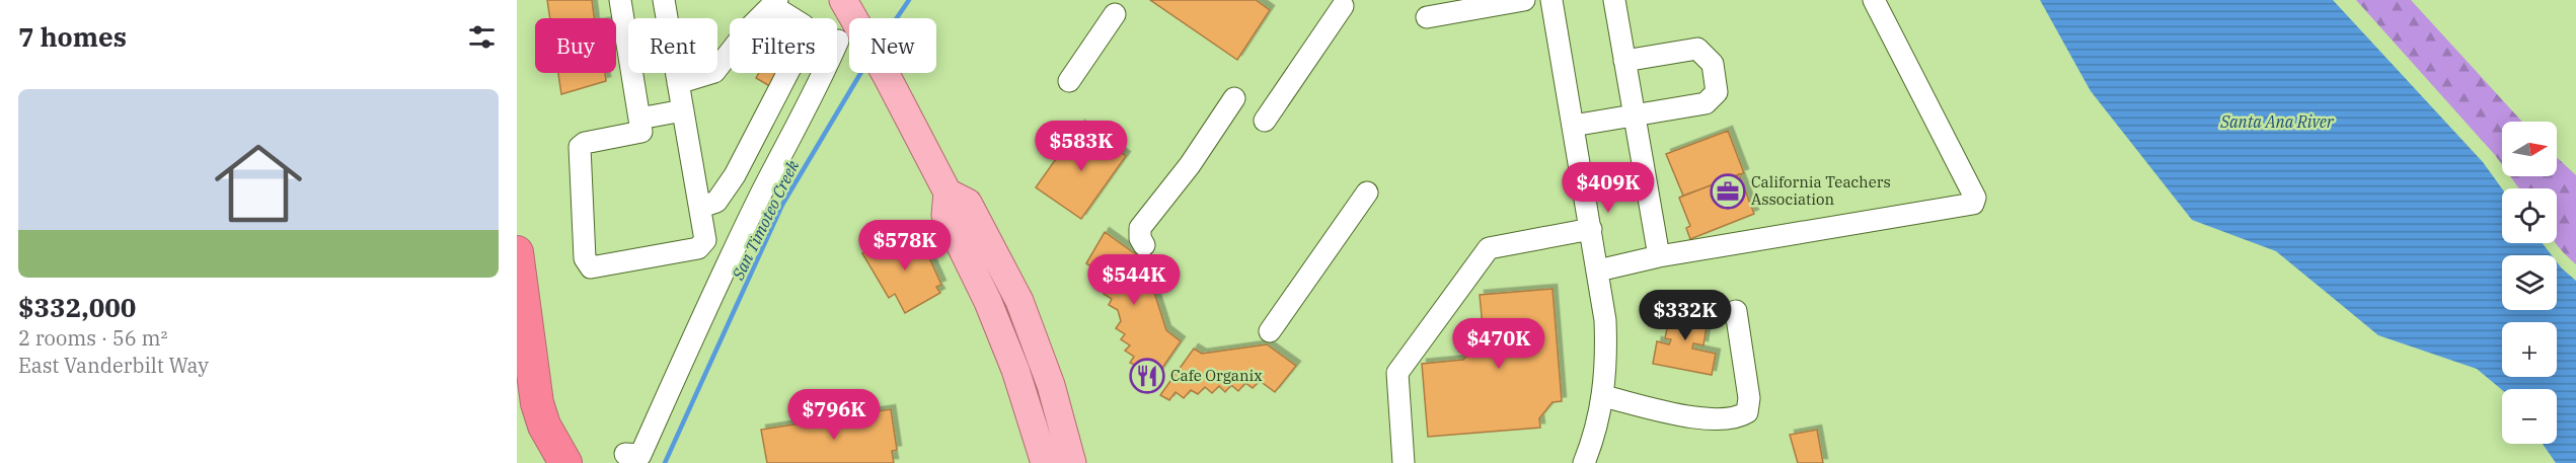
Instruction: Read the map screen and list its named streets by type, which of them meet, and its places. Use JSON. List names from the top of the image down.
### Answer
{
  "water": ["Santa Ana River", "San Timoteo Creek"],
  "places": {
    "office": ["California Teachers Association"],
    "restaurant": ["Cafe Organix"]
  },
  "north": "right",
  "page": {
    "heading": "7 homes",
    "chip": [
      "Buy",
      "Rent",
      "Filters",
      "New"
    ],
    "list": [
      {
        "name": "$332,000",
        "note": "2 rooms · 56 m² · East Vanderbilt Way"
      }
    ],
    "price": [
      "$583K",
      "$409K",
      "$578K",
      "$544K",
      "$332K",
      "$470K",
      "$796K"
    ],
    "map_buttons": ["+", "−"]
  }
}
